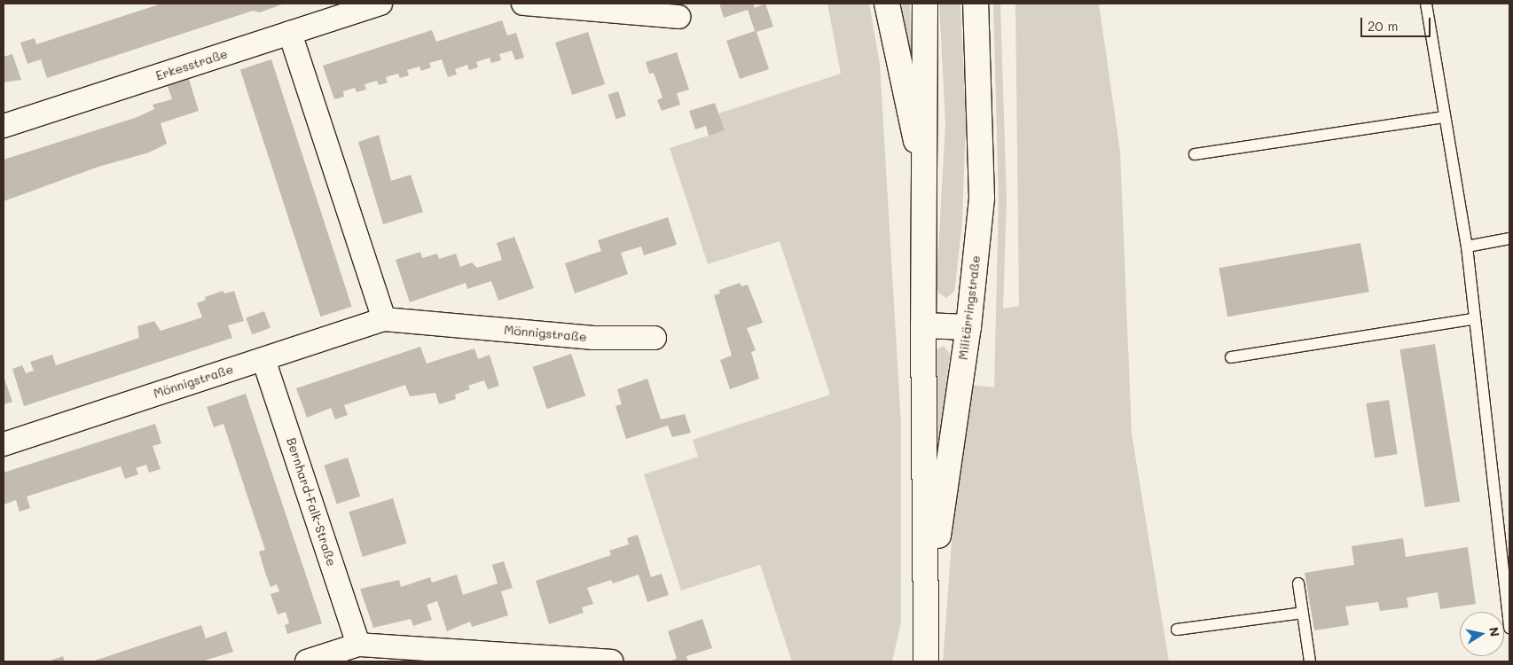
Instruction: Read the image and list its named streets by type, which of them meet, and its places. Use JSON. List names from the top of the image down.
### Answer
{
  "streets": {
    "main road": ["Militärringstraße"],
    "street": ["Erkesstraße", "Mönnigstraße", "Bernhard-Falk-Straße"]
  },
  "crossings": [
    ["Mönnigstraße", "Bernhard-Falk-Straße"]
  ],
  "scale_bar": "20 m",
  "north": "right"
}
